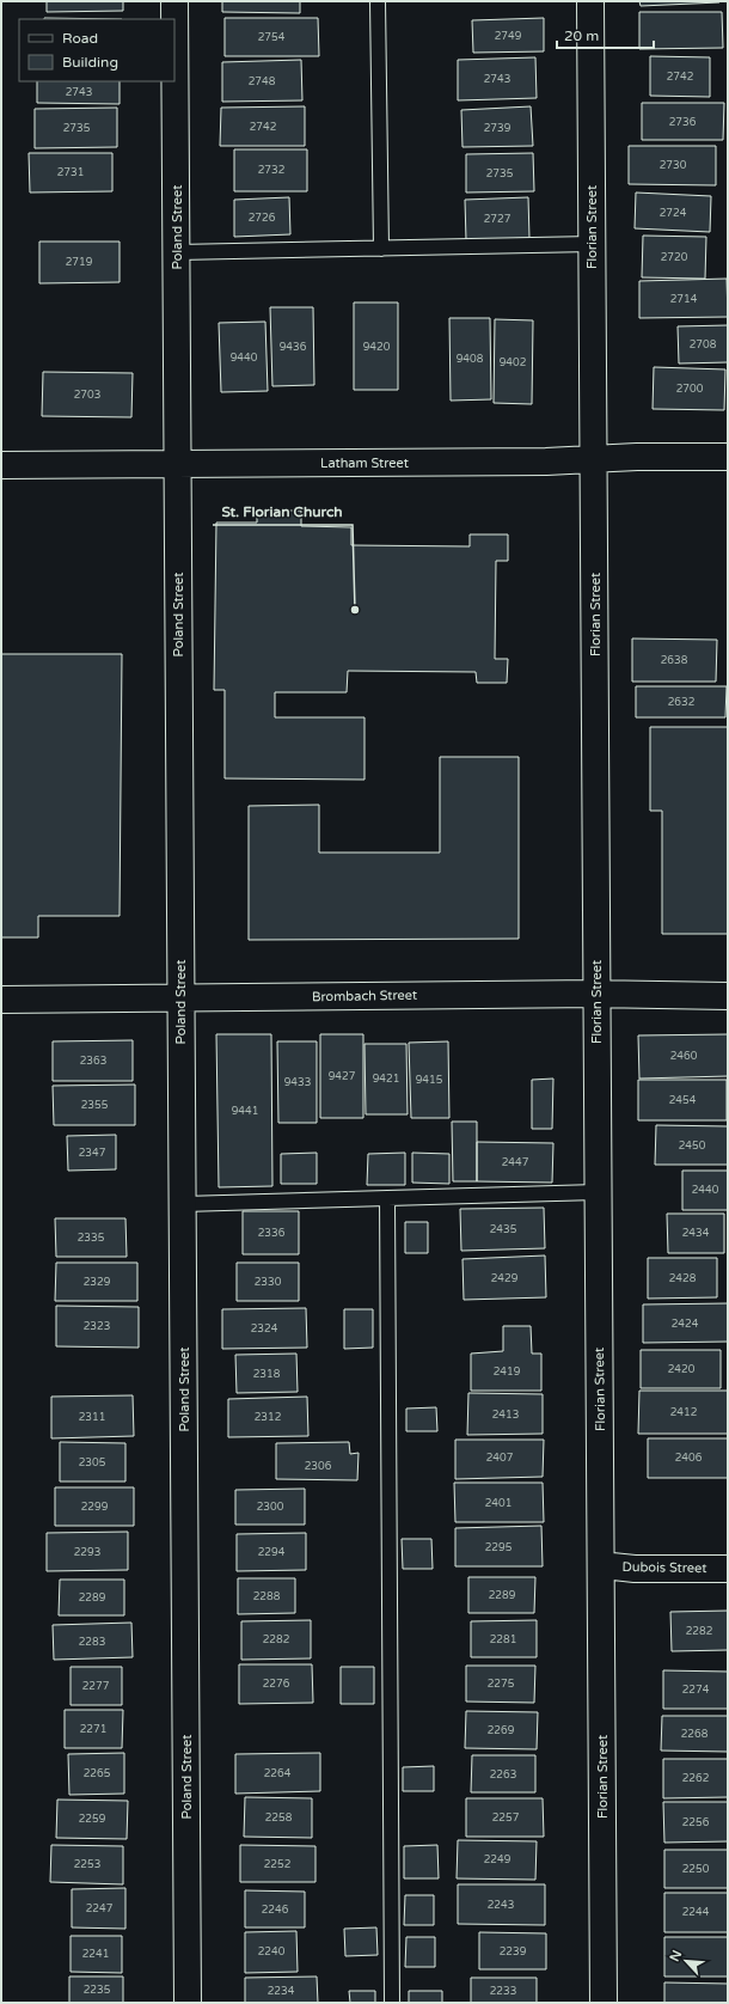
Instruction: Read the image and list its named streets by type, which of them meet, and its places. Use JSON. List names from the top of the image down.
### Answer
{
  "streets": {
    "street": [
      "Poland Street",
      "Florian Street",
      "Latham Street",
      "Brombach Street",
      "Dubois Street"
    ]
  },
  "crossings": [
    ["Poland Street", "Latham Street"],
    ["Poland Street", "Brombach Street"],
    ["Florian Street", "Latham Street"],
    ["Florian Street", "Brombach Street"],
    ["Florian Street", "Dubois Street"]
  ],
  "places": ["St. Florian Church"],
  "house_numbers": [
    "2749",
    "2754",
    "2742",
    "2743",
    "2748",
    "2743",
    "2736",
    "2742",
    "2735",
    "2739",
    "2730",
    "2732",
    "2731",
    "2735",
    "2724",
    "2726",
    "2727",
    "2720",
    "2719",
    "2714",
    "2708",
    "9436",
    "9420",
    "9440",
    "9408",
    "9402",
    "2700",
    "2703",
    "2638",
    "2632",
    "2460",
    "2363",
    "9427",
    "9421",
    "9415",
    "9433",
    "2454",
    "2355",
    "9441",
    "2450",
    "2347",
    "2447",
    "2440",
    "2435",
    "2336",
    "2434",
    "2335",
    "2429",
    "2428",
    "2329",
    "2330",
    "2424",
    "2323",
    "2324",
    "2420",
    "2419",
    "2318",
    "2412",
    "2413",
    "2311",
    "2312",
    "2407",
    "2406",
    "2305",
    "2306",
    "2401",
    "2299",
    "2300",
    "2295",
    "2293",
    "2294",
    "2289",
    "2288",
    "2289",
    "2282",
    "2282",
    "2281",
    "2283",
    "2276",
    "2275",
    "2277",
    "2274",
    "2271",
    "2269",
    "2268",
    "2265",
    "2264",
    "2263",
    "2262",
    "2258",
    "2257",
    "2259",
    "2256",
    "2249",
    "2253",
    "2252",
    "2250",
    "2243",
    "2247",
    "2246",
    "2244",
    "2240",
    "2239",
    "2241",
    "2235",
    "2234",
    "2233"
  ],
  "legend": ["Road", "Building"],
  "scale_bar": "20 m",
  "north": "top left"
}
